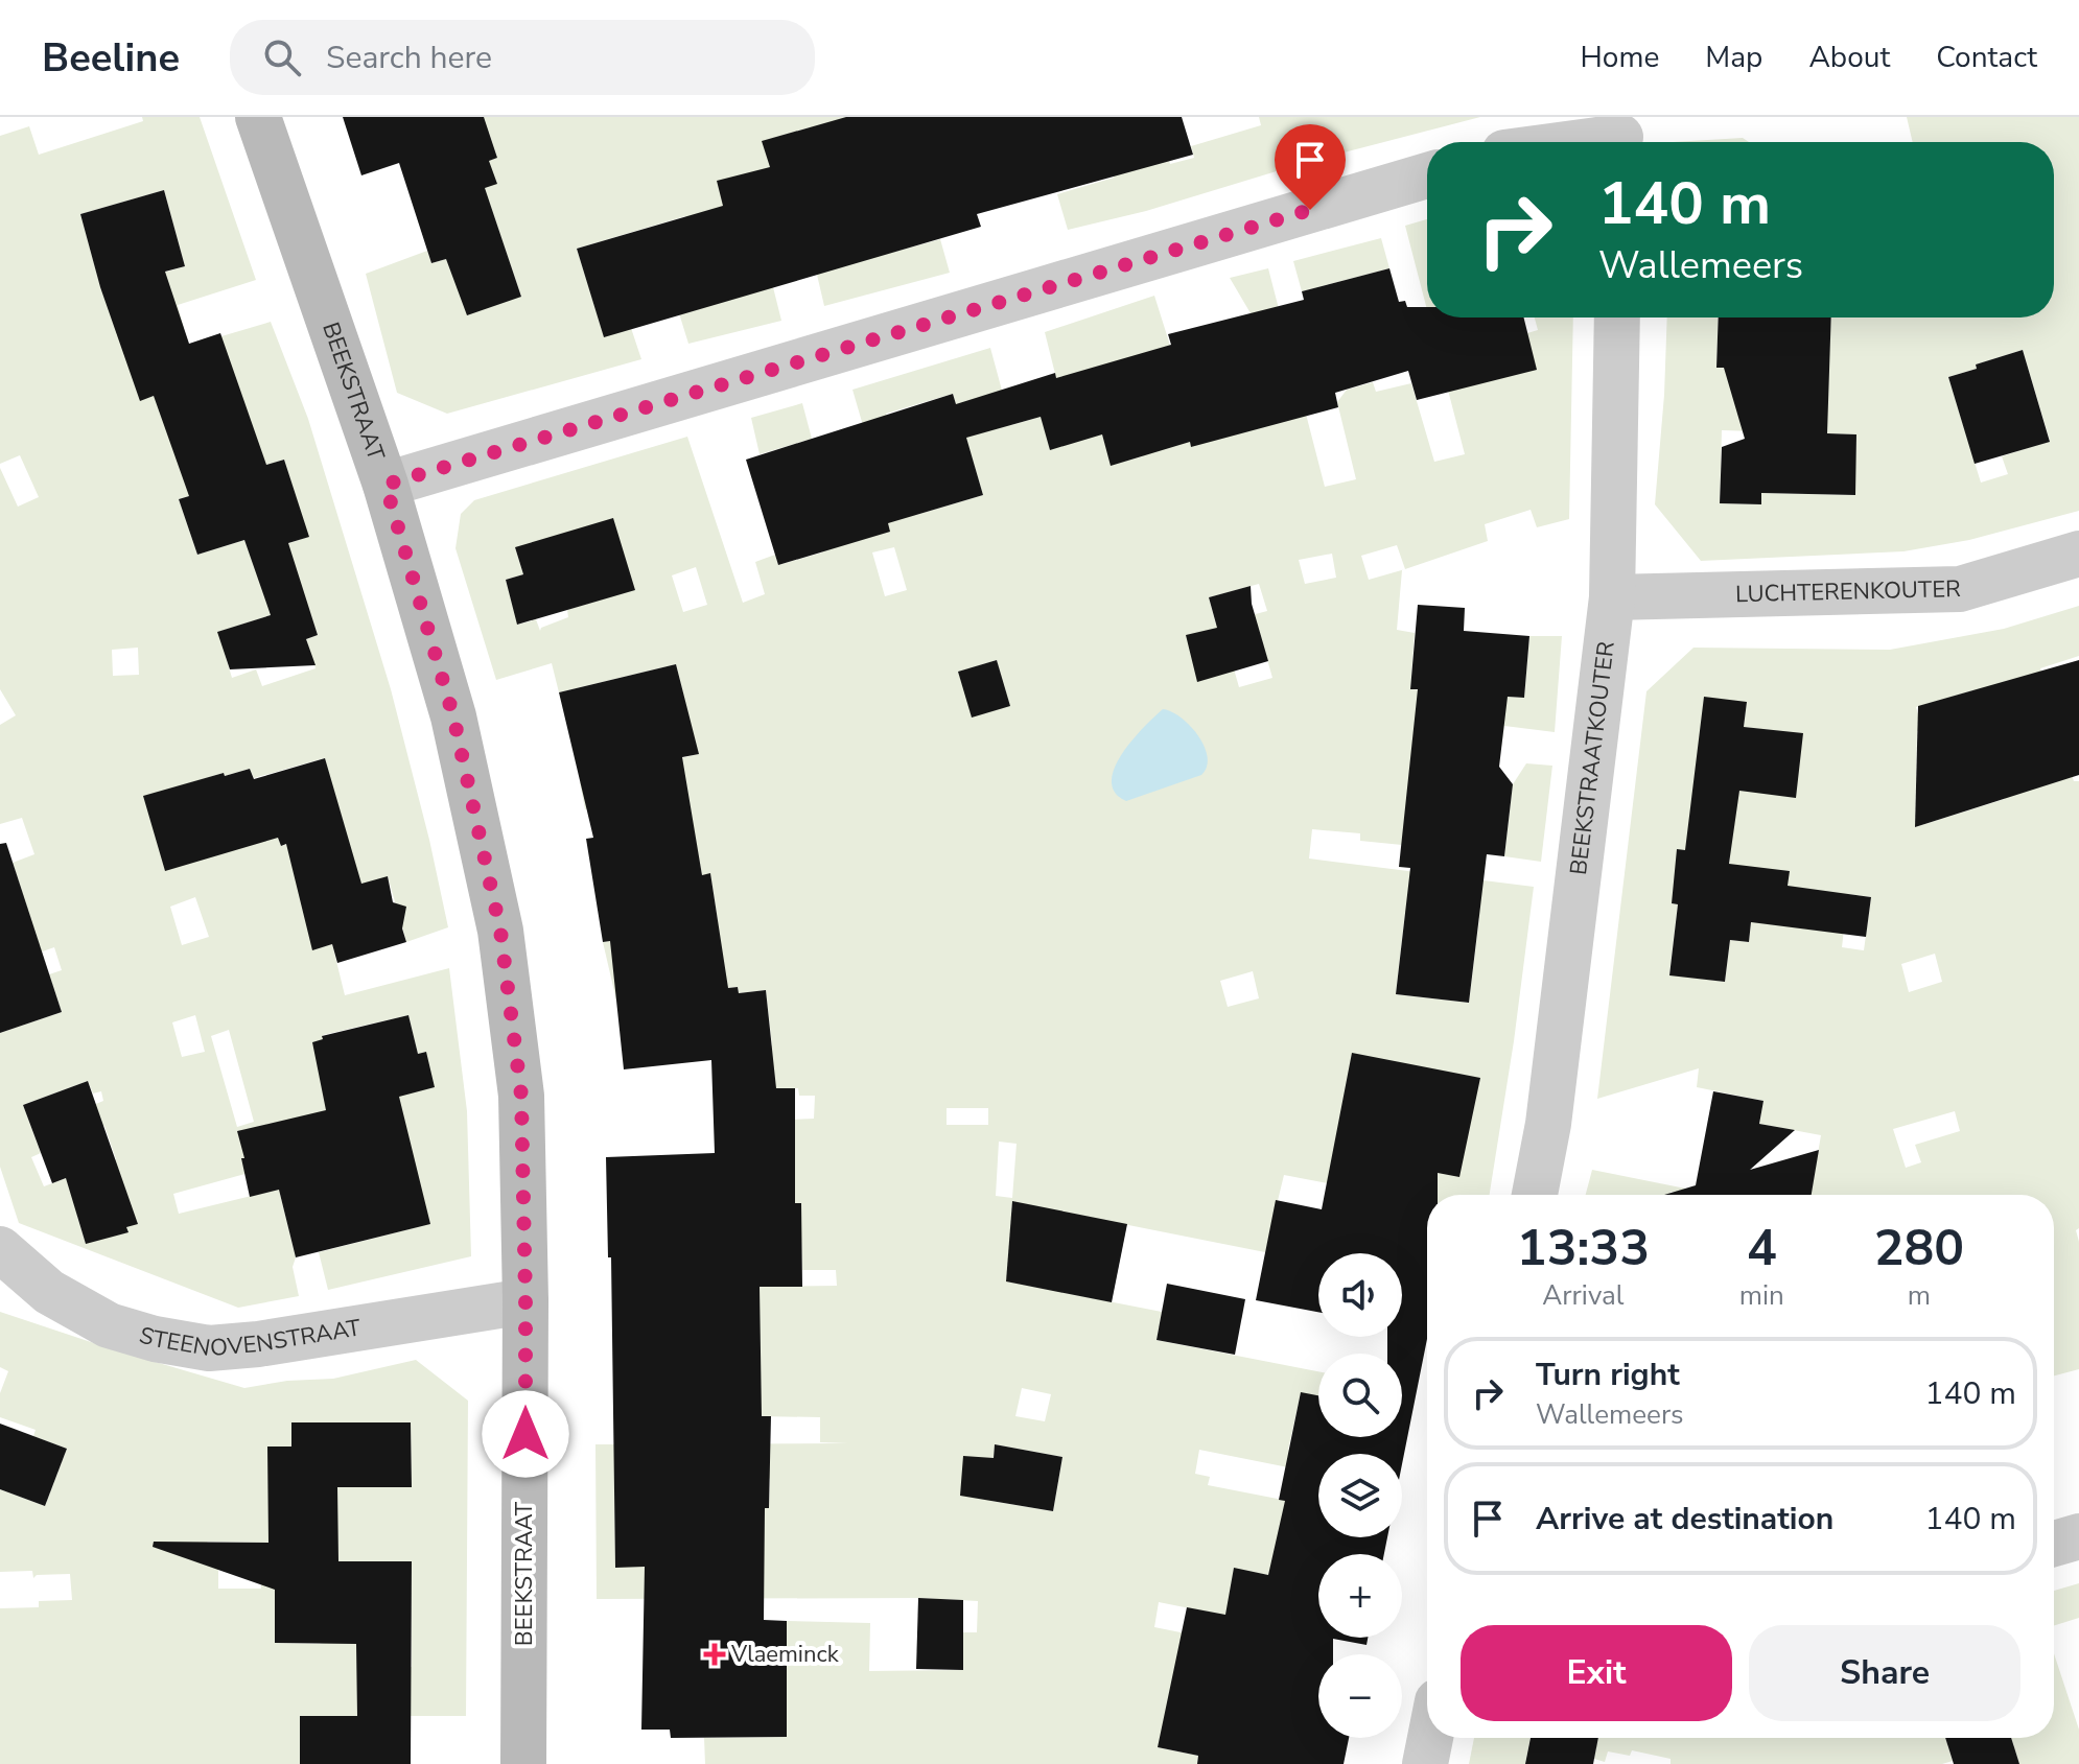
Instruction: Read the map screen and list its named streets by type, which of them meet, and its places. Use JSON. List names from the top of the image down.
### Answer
{
  "streets": {
    "street": [
      "BEEKSTRAAT",
      "LUCHTERENKOUTER",
      "BEEKSTRAATKOUTER",
      "STEENOVENSTRAAT"
    ]
  },
  "crossings": [
    ["BEEKSTRAAT", "STEENOVENSTRAAT"],
    ["LUCHTERENKOUTER", "BEEKSTRAATKOUTER"]
  ],
  "places": {
    "health": ["Vlaeminck"]
  },
  "page": {
    "header": "Beeline",
    "search": "Search here",
    "nav": [
      "Home",
      "Map",
      "About",
      "Contact"
    ],
    "turn": ["140 m", "Wallemeers"],
    "eta": [
      "13:33",
      "Arrival",
      "4",
      "min",
      "280",
      "m"
    ],
    "map_buttons": ["+", "−"],
    "list": [
      {
        "name": "Turn right",
        "note": "Wallemeers",
        "value": "140 m"
      },
      {
        "name": "Arrive at destination",
        "value": "140 m"
      }
    ],
    "buttons": ["Exit", "Share"]
  }
}
